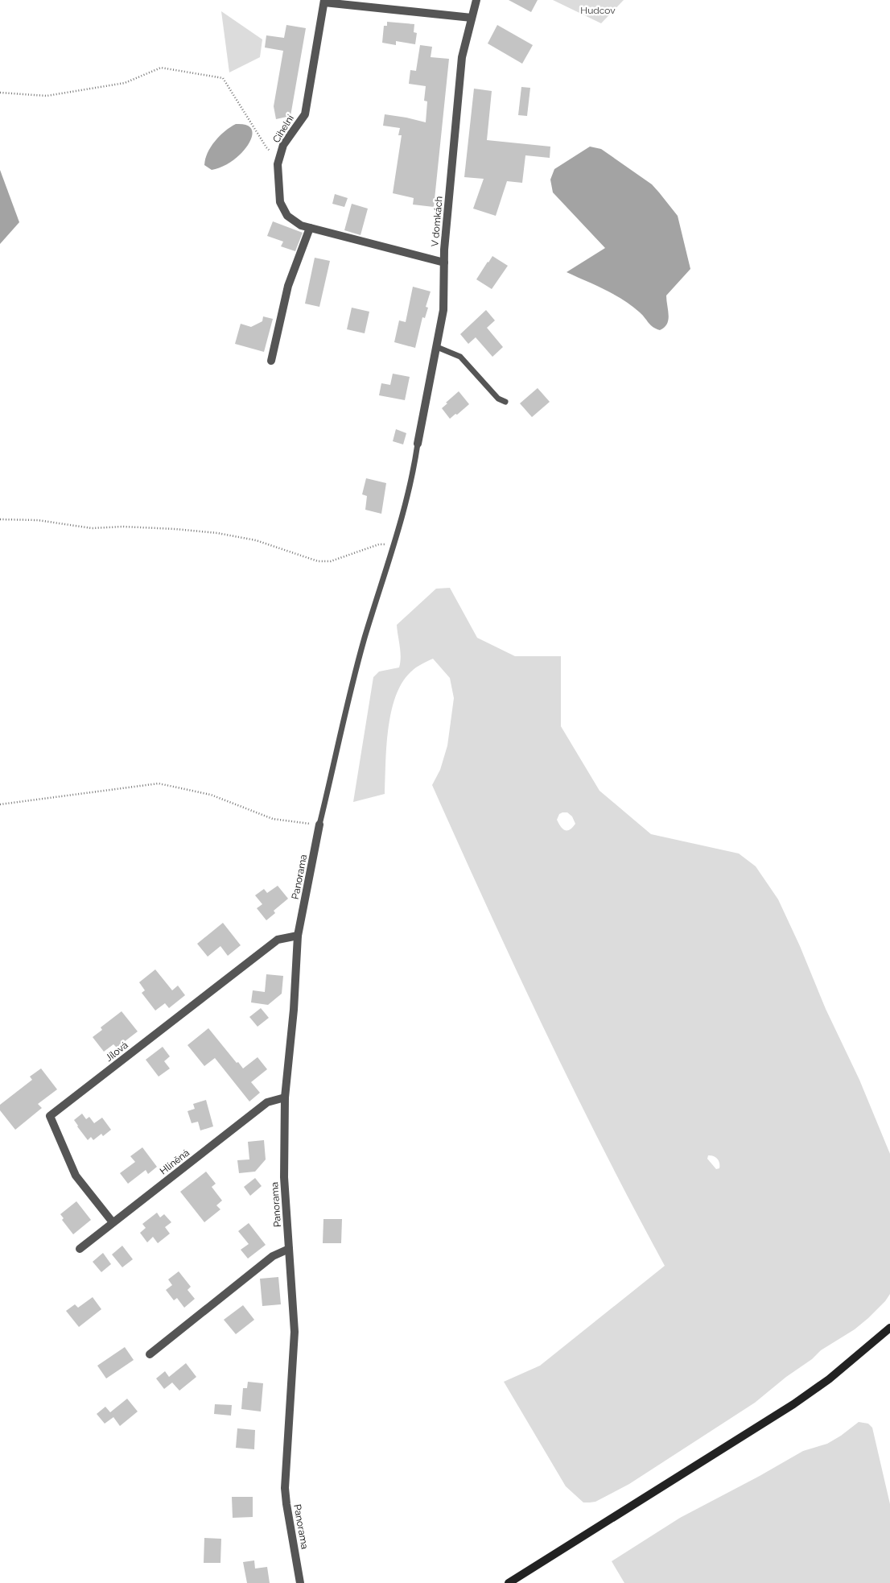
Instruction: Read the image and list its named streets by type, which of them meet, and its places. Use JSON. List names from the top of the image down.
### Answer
{
  "streets": {
    "street": [
      "Cihelní",
      "V domkách",
      "Panorama",
      "Jílová",
      "Hliněná"
    ]
  },
  "crossings": [
    ["Cihelní", "V domkách"],
    ["Panorama", "Jílová"],
    ["Panorama", "Hliněná"],
    ["Jílová", "Hliněná"]
  ],
  "parks": ["Hudcov"]
}
